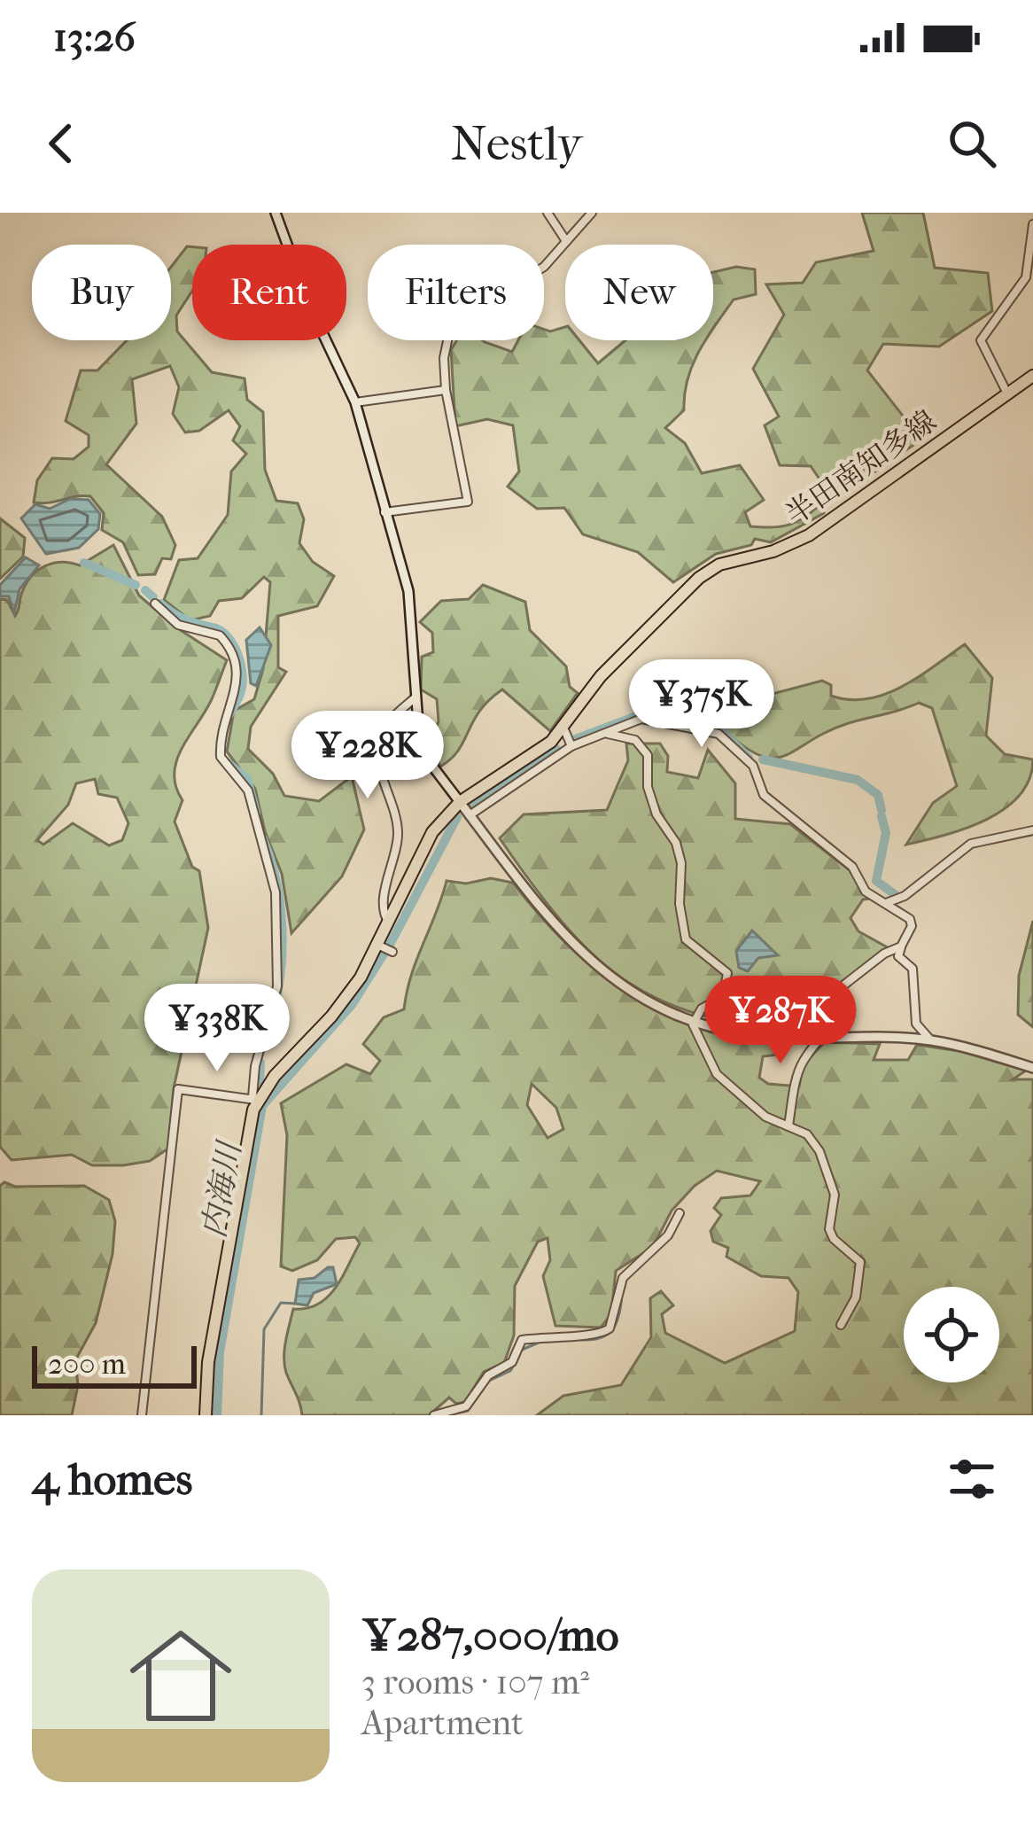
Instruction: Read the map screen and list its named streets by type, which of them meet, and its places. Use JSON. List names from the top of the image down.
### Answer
{
  "streets": {
    "main road": ["半田南知多線"]
  },
  "water": ["内海川"],
  "scale_bar": "200 m",
  "page": {
    "status": "13:26",
    "header": "Nestly",
    "chip": [
      "Buy",
      "Rent",
      "Filters",
      "New"
    ],
    "price": [
      "¥375K",
      "¥228K",
      "¥287K",
      "¥338K"
    ],
    "scale": "200 m",
    "heading": "4 homes",
    "list": [
      {
        "name": "¥287,000/mo",
        "note": "3 rooms · 107 m² · Apartment"
      }
    ]
  }
}
